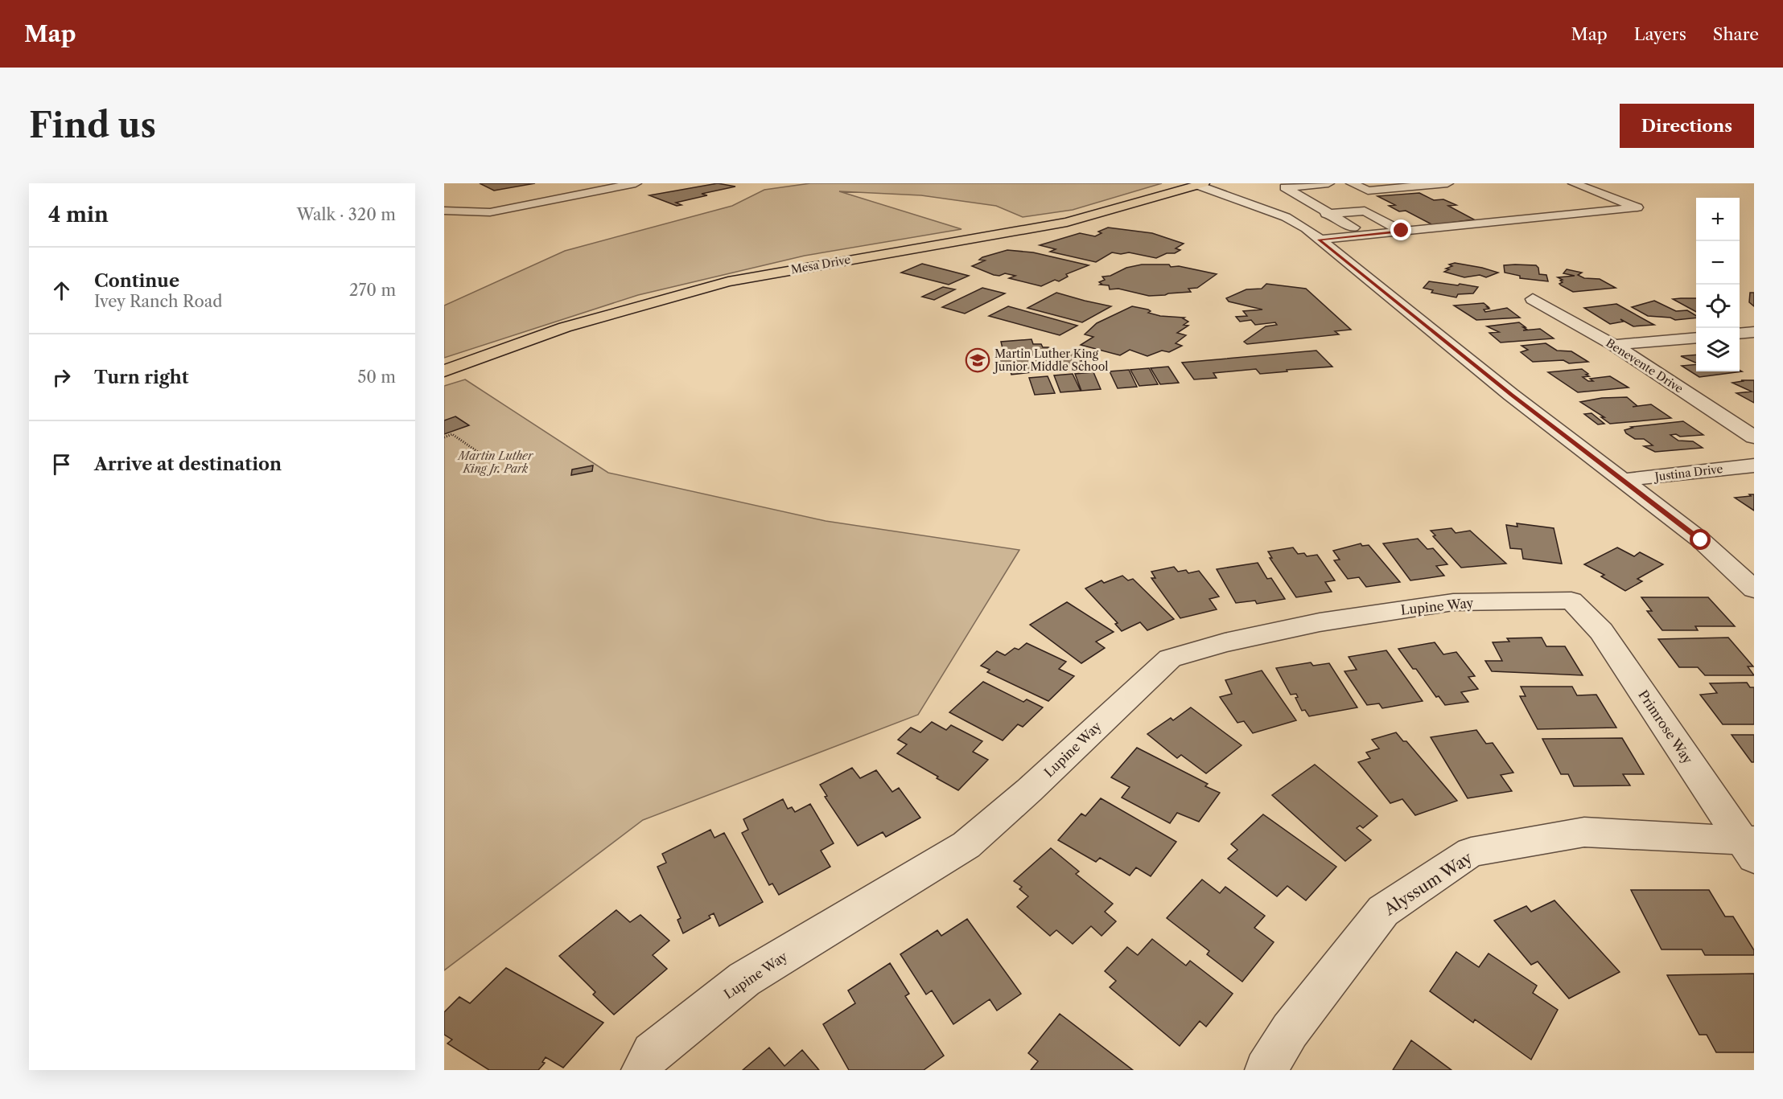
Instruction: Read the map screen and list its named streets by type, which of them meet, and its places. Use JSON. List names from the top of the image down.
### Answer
{
  "streets": {
    "main road": ["Mesa Drive"],
    "street": [
      "Benevente Drive",
      "Justina Drive",
      "Lupine Way",
      "Primrose Way",
      "Alyssum Way"
    ]
  },
  "crossings": [
    ["Lupine Way", "Primrose Way"],
    ["Primrose Way", "Alyssum Way"]
  ],
  "parks": ["Martin Luther King Jr. Park"],
  "places": {
    "school or university": ["Martin Luther King Junior Middle School"]
  },
  "page": {
    "header": "Map",
    "nav": ["Map", "Layers", "Share"],
    "buttons": "Directions",
    "title": "Find us",
    "heading": ["4 min", "Walk · 320 m"],
    "map_buttons": ["+", "−"],
    "list": [
      ["Continue", "Ivey Ranch Road", "270 m"],
      ["Turn right", "50 m"],
      "Arrive at destination"
    ]
  }
}
